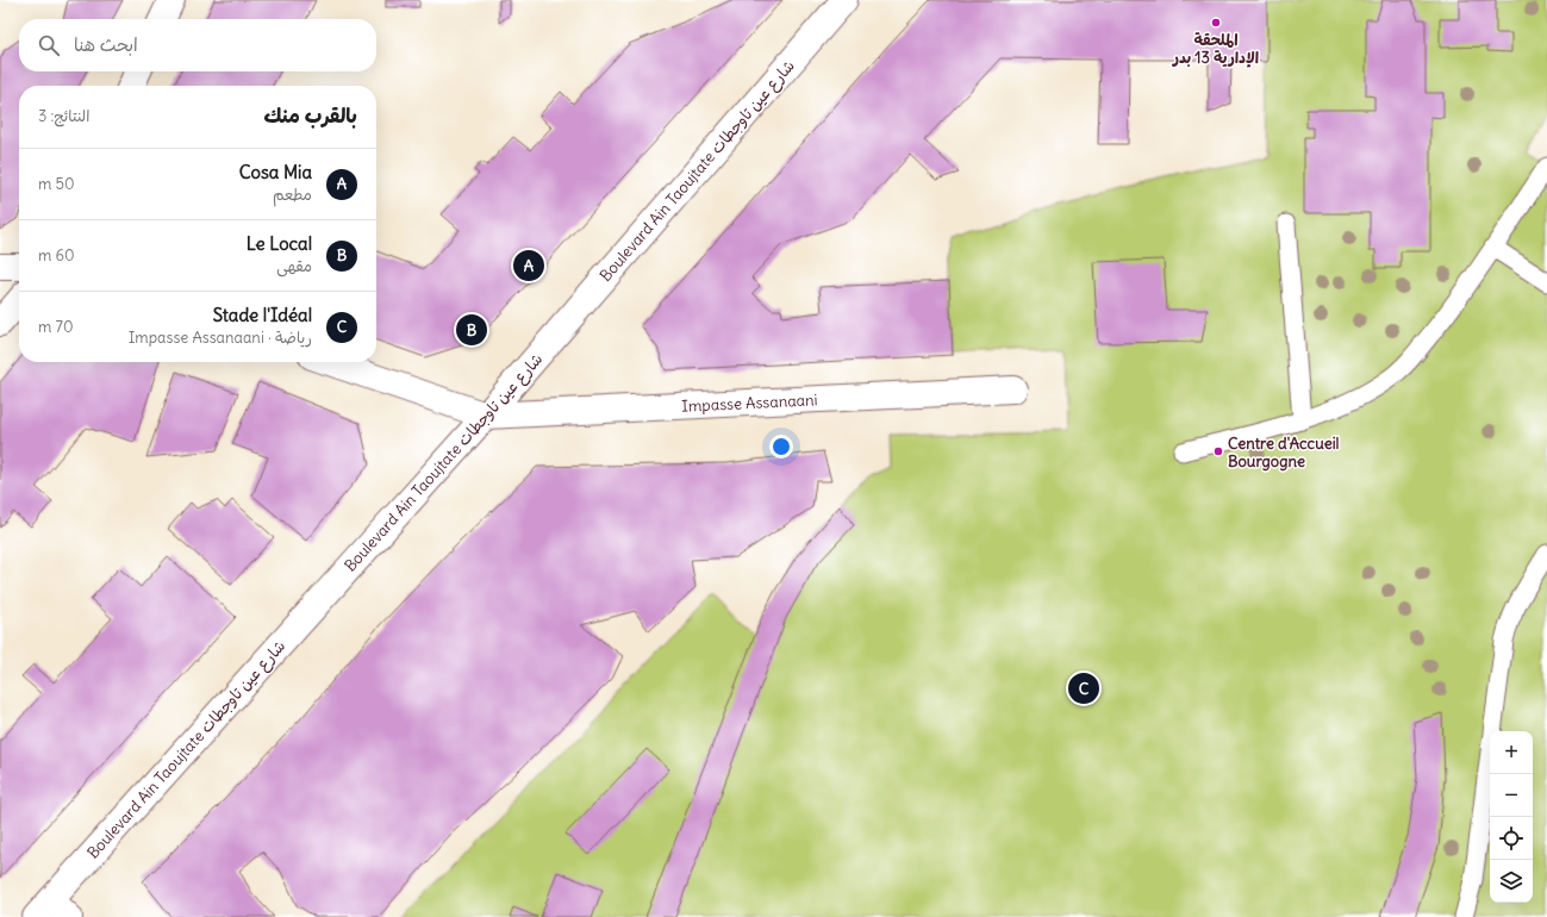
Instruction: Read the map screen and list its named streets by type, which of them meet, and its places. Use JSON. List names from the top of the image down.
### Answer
{
  "streets": {
    "street": ["Boulevard Ain Taoujtate شارع عين تاوجطات", "Impasse Assanaani"]
  },
  "crossings": [
    ["Boulevard Ain Taoujtate شارع عين تاوجطات", "Impasse Assanaani"]
  ],
  "places": ["الملحقة الإدارية 13 بدر", "Centre d'Accueil Bourgogne"],
  "page": {
    "search": "ابحث هنا",
    "heading": ["بالقرب منك", "النتائج: 3"],
    "list": [
      {
        "mark": "A",
        "name": "Cosa Mia",
        "note": "مطعم",
        "value": "50 m"
      },
      {
        "mark": "B",
        "name": "Le Local",
        "note": "مقهى",
        "value": "60 m"
      },
      {
        "mark": "C",
        "name": "Stade l'Idéal",
        "note": "رياضة · Impasse Assanaani",
        "value": "70 m"
      }
    ],
    "pins": ["A", "B", "C"],
    "map_buttons": ["+", "−"]
  }
}
